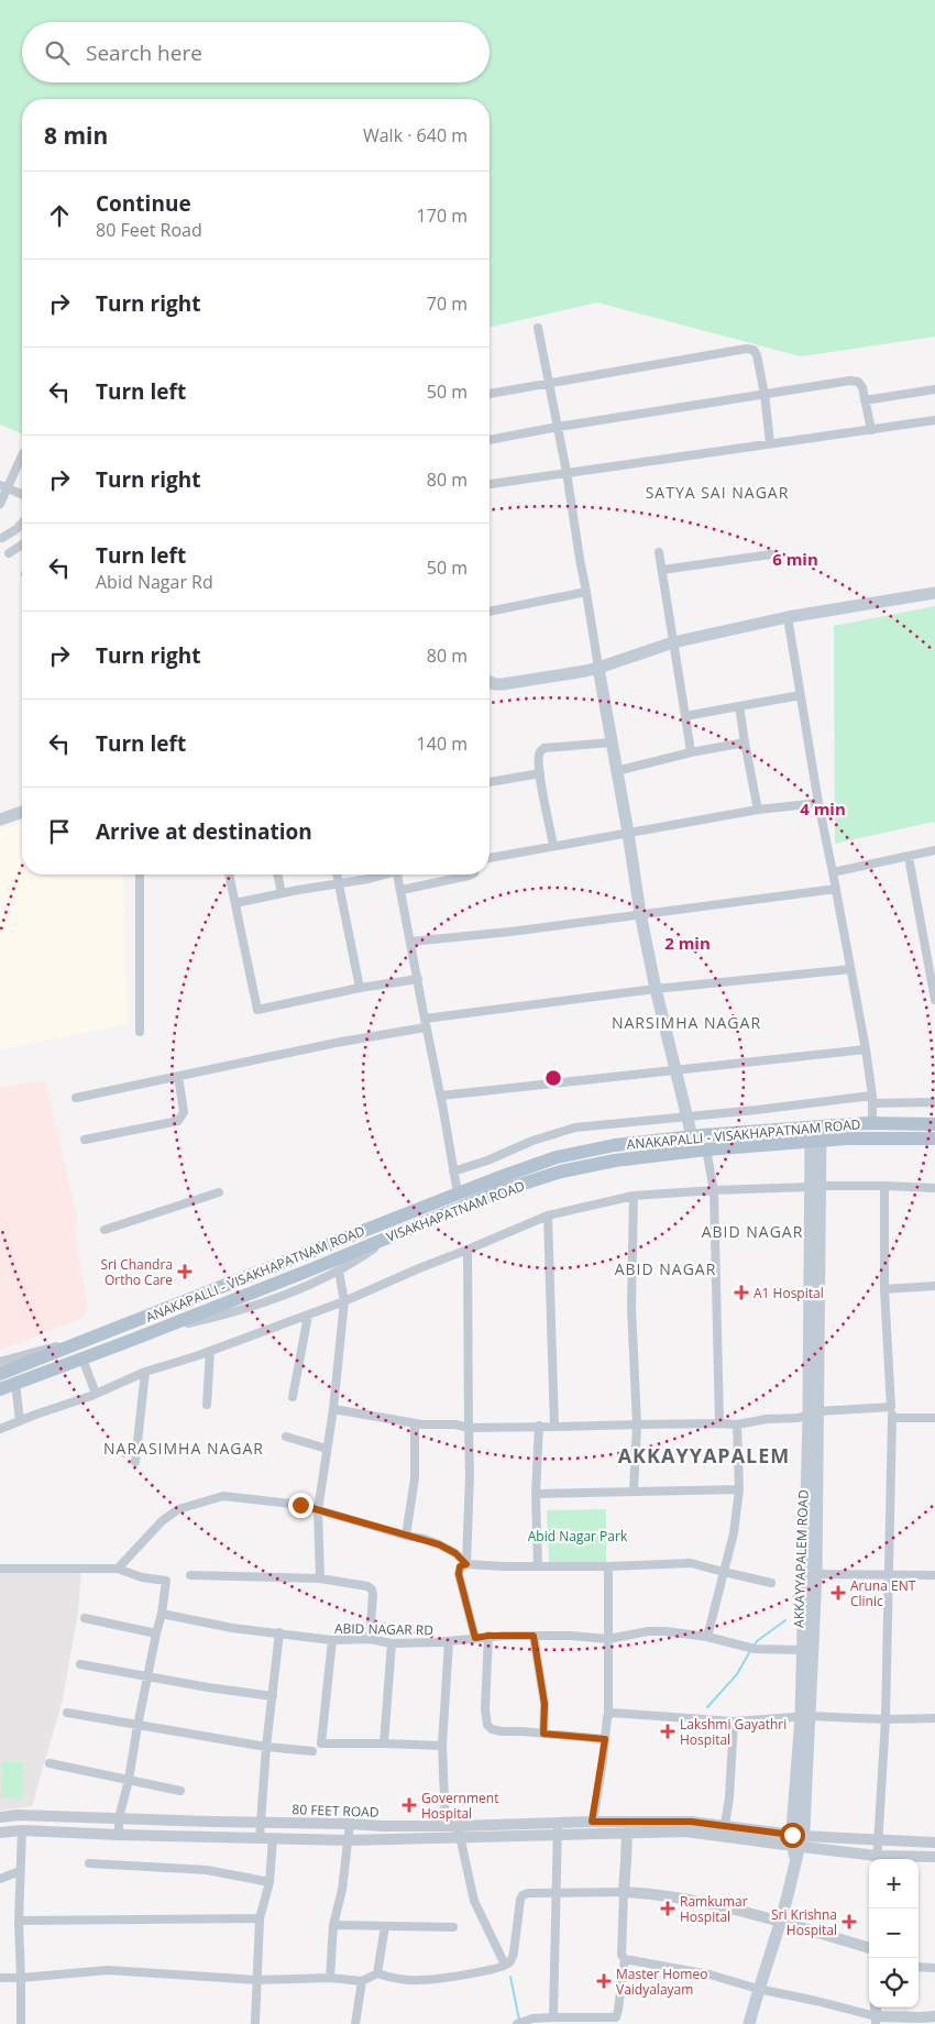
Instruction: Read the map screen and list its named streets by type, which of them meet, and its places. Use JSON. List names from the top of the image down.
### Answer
{
  "streets": {
    "main road": ["ANAKAPALLI - VISAKHAPATNAM ROAD", "VISAKHAPATNAM ROAD", "AKKAYYAPALEM ROAD"],
    "street": ["ABID NAGAR RD", "80 FEET ROAD"]
  },
  "crossings": [
    ["ANAKAPALLI - VISAKHAPATNAM ROAD", "AKKAYYAPALEM ROAD"],
    ["VISAKHAPATNAM ROAD", "AKKAYYAPALEM ROAD"],
    ["AKKAYYAPALEM ROAD", "80 FEET ROAD"]
  ],
  "districts": [
    "SATYA SAI NAGAR",
    "NARSIMHA NAGAR",
    "ABID NAGAR",
    "ABID NAGAR",
    "NARASIMHA NAGAR",
    "AKKAYYAPALEM"
  ],
  "parks": ["Abid Nagar Park"],
  "places": {
    "health": [
      "Sri Chandra Ortho Care",
      "A1 Hospital",
      "Aruna ENT Clinic",
      "Lakshmi Gayathri Hospital",
      "Government Hospital",
      "Ramkumar Hospital",
      "Sri Krishna Hospital",
      "Master Homeo Vaidyalayam"
    ]
  },
  "page": {
    "search": "Search here",
    "heading": ["8 min", "Walk · 640 m"],
    "list": [
      ["Continue", "80 Feet Road", "170 m"],
      ["Turn right", "70 m"],
      ["Turn left", "50 m"],
      ["Turn right", "80 m"],
      ["Turn left", "Abid Nagar Rd", "50 m"],
      ["Turn right", "80 m"],
      ["Turn left", "140 m"],
      "Arrive at destination"
    ],
    "map_buttons": ["+", "−"]
  },
  "rings": ["6 min", "4 min", "2 min"]
}
